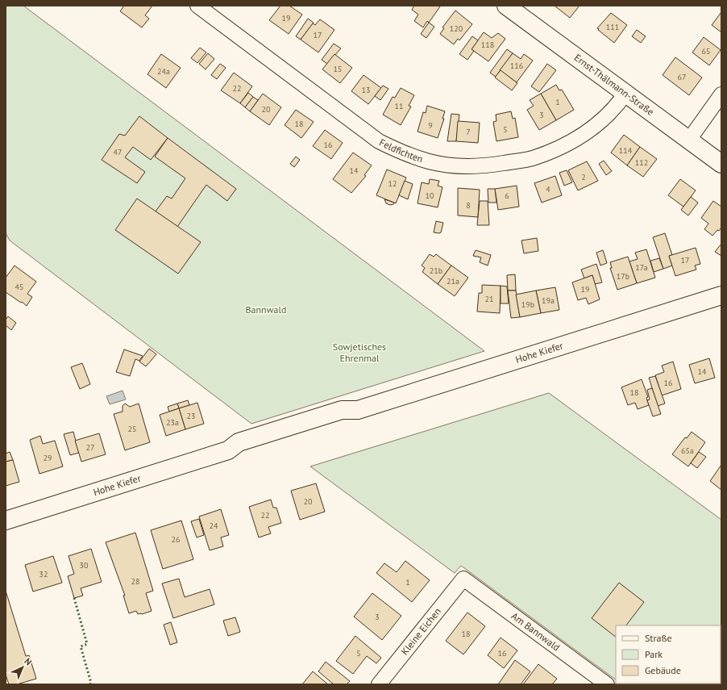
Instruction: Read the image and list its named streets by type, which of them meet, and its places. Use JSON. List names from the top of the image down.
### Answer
{
  "streets": {
    "street": [
      "Ernst-Thälmann-Straße",
      "Feldfichten",
      "Hohe Kiefer",
      "Kleine Eichen",
      "Am Bannwald"
    ]
  },
  "crossings": [
    ["Ernst-Thälmann-Straße", "Feldfichten"],
    ["Kleine Eichen", "Am Bannwald"]
  ],
  "parks": ["Bannwald", "Sowjetisches Ehrenmal"],
  "house_numbers": [
    "19",
    "111",
    "120",
    "17",
    "118",
    "65",
    "116",
    "15",
    "24a",
    "67",
    "22",
    "13",
    "1",
    "11",
    "20",
    "3",
    "18",
    "9",
    "5",
    "7",
    "16",
    "114",
    "47",
    "112",
    "14",
    "2",
    "12",
    "4",
    "10",
    "6",
    "8",
    "17",
    "17a",
    "21b",
    "17b",
    "21a",
    "45",
    "19",
    "21",
    "19a",
    "19b",
    "14",
    "16",
    "18",
    "23",
    "23a",
    "25",
    "27",
    "65a",
    "29",
    "20",
    "22",
    "24",
    "26",
    "30",
    "32",
    "28",
    "1",
    "3",
    "18",
    "5",
    "16"
  ],
  "legend": ["Straße", "Park", "Gebäude"],
  "north": "top right"
}
